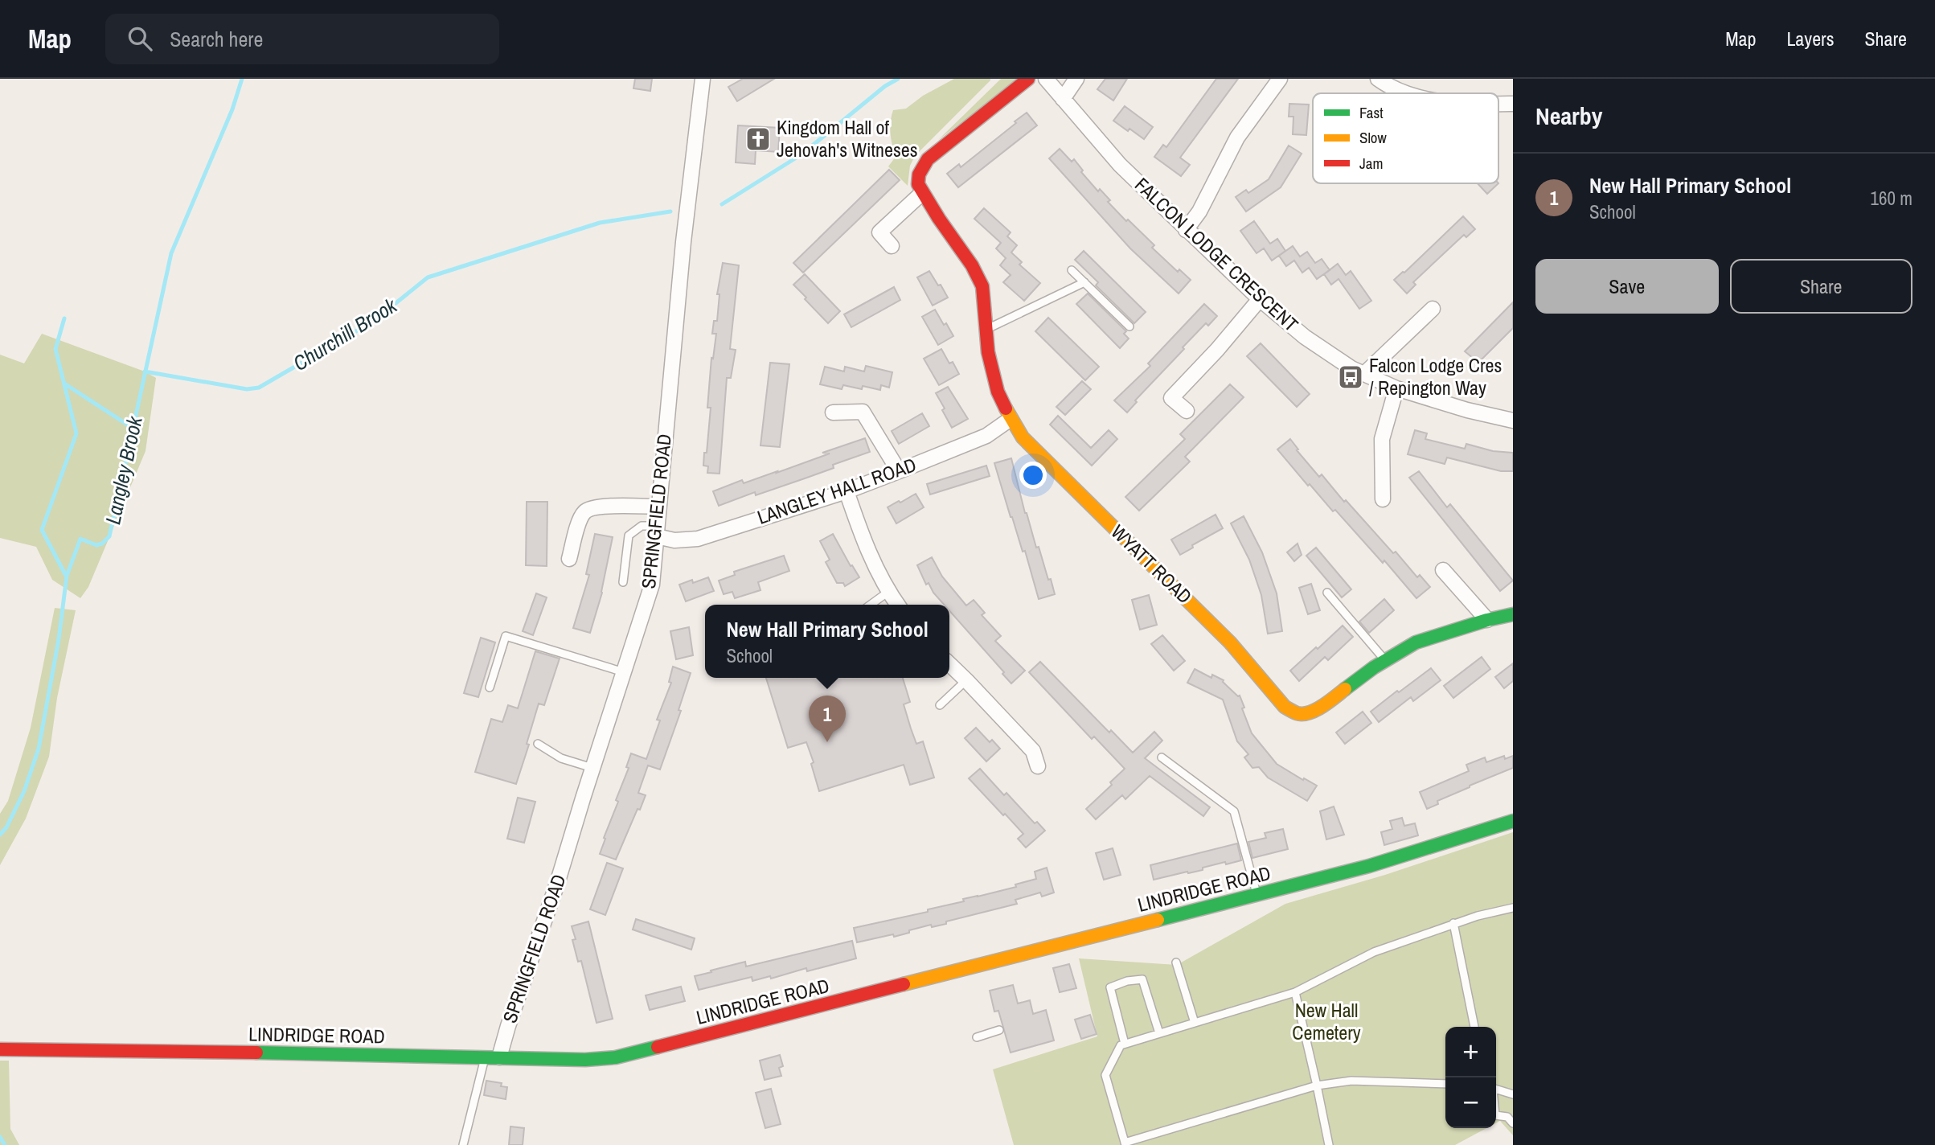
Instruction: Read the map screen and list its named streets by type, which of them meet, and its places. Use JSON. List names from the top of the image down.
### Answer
{
  "streets": {
    "street": [
      "FALCON LODGE CRESCENT",
      "LANGLEY HALL ROAD",
      "SPRINGFIELD ROAD",
      "WYATT ROAD",
      "LINDRIDGE ROAD"
    ]
  },
  "crossings": [
    ["LANGLEY HALL ROAD", "SPRINGFIELD ROAD"],
    ["LANGLEY HALL ROAD", "WYATT ROAD"],
    ["SPRINGFIELD ROAD", "LINDRIDGE ROAD"]
  ],
  "water": ["Churchill Brook", "Langley Brook"],
  "parks": ["New Hall Cemetery"],
  "places": {
    "church": ["Kingdom Hall of Jehovah's Witneses"],
    "bus stop": ["Falcon Lodge Cres / Repington Way"]
  },
  "legend": ["Fast", "Slow", "Jam"],
  "page": {
    "header": "Map",
    "search": "Search here",
    "nav": ["Map", "Layers", "Share"],
    "heading": "Nearby",
    "list": [
      {
        "mark": "1",
        "name": "New Hall Primary School",
        "note": "School",
        "value": "160 m"
      }
    ],
    "buttons": ["Save", "Share"],
    "popup": ["New Hall Primary School", "School"],
    "pins": "1",
    "map_buttons": ["+", "−"]
  }
}
